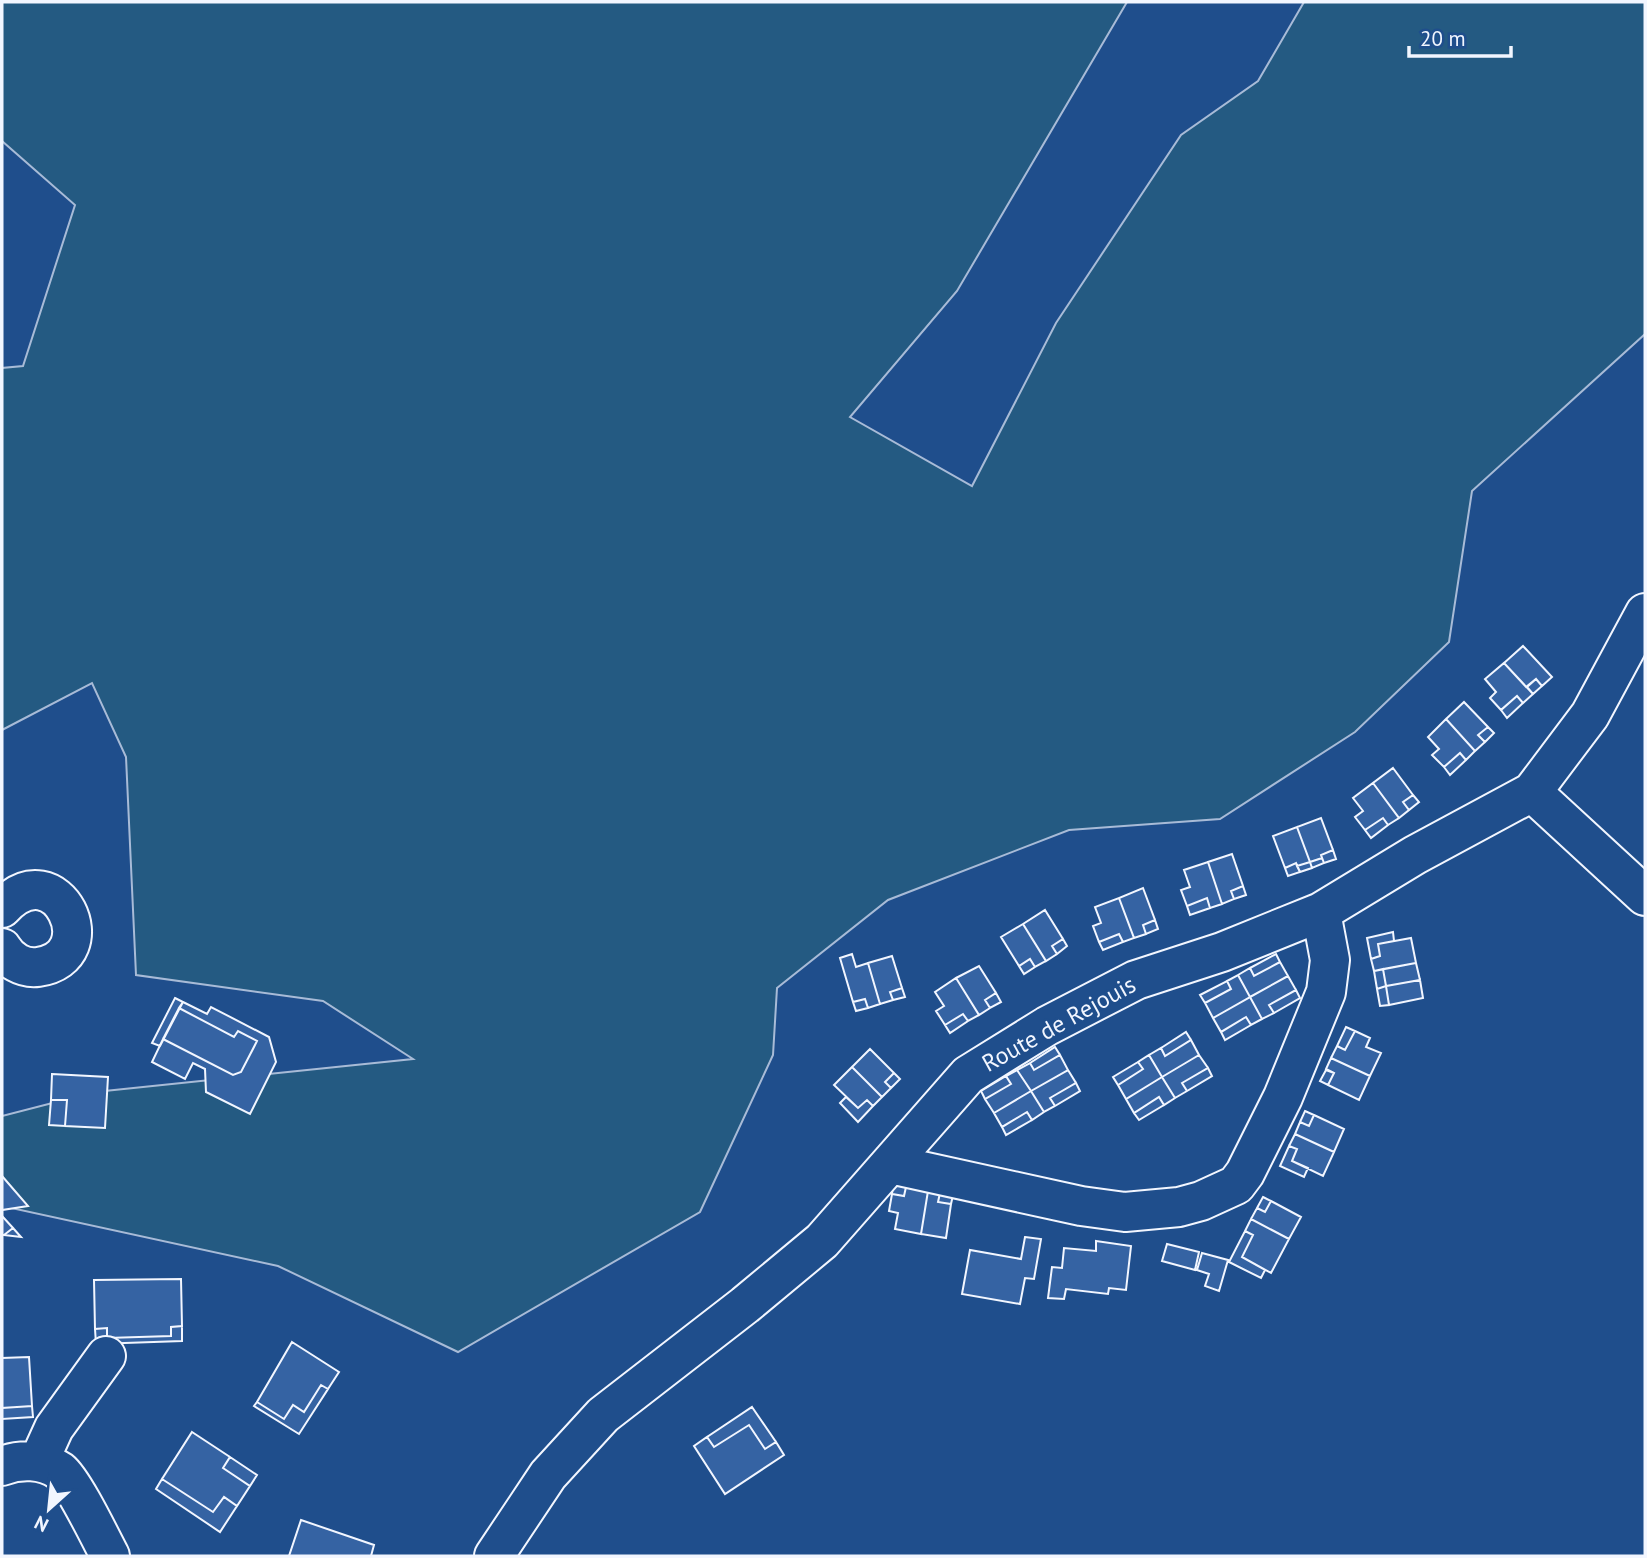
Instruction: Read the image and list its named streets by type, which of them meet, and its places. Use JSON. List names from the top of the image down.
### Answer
{
  "streets": {
    "street": ["Route de Rejouis"]
  },
  "scale_bar": "20 m",
  "north": "bottom left"
}
